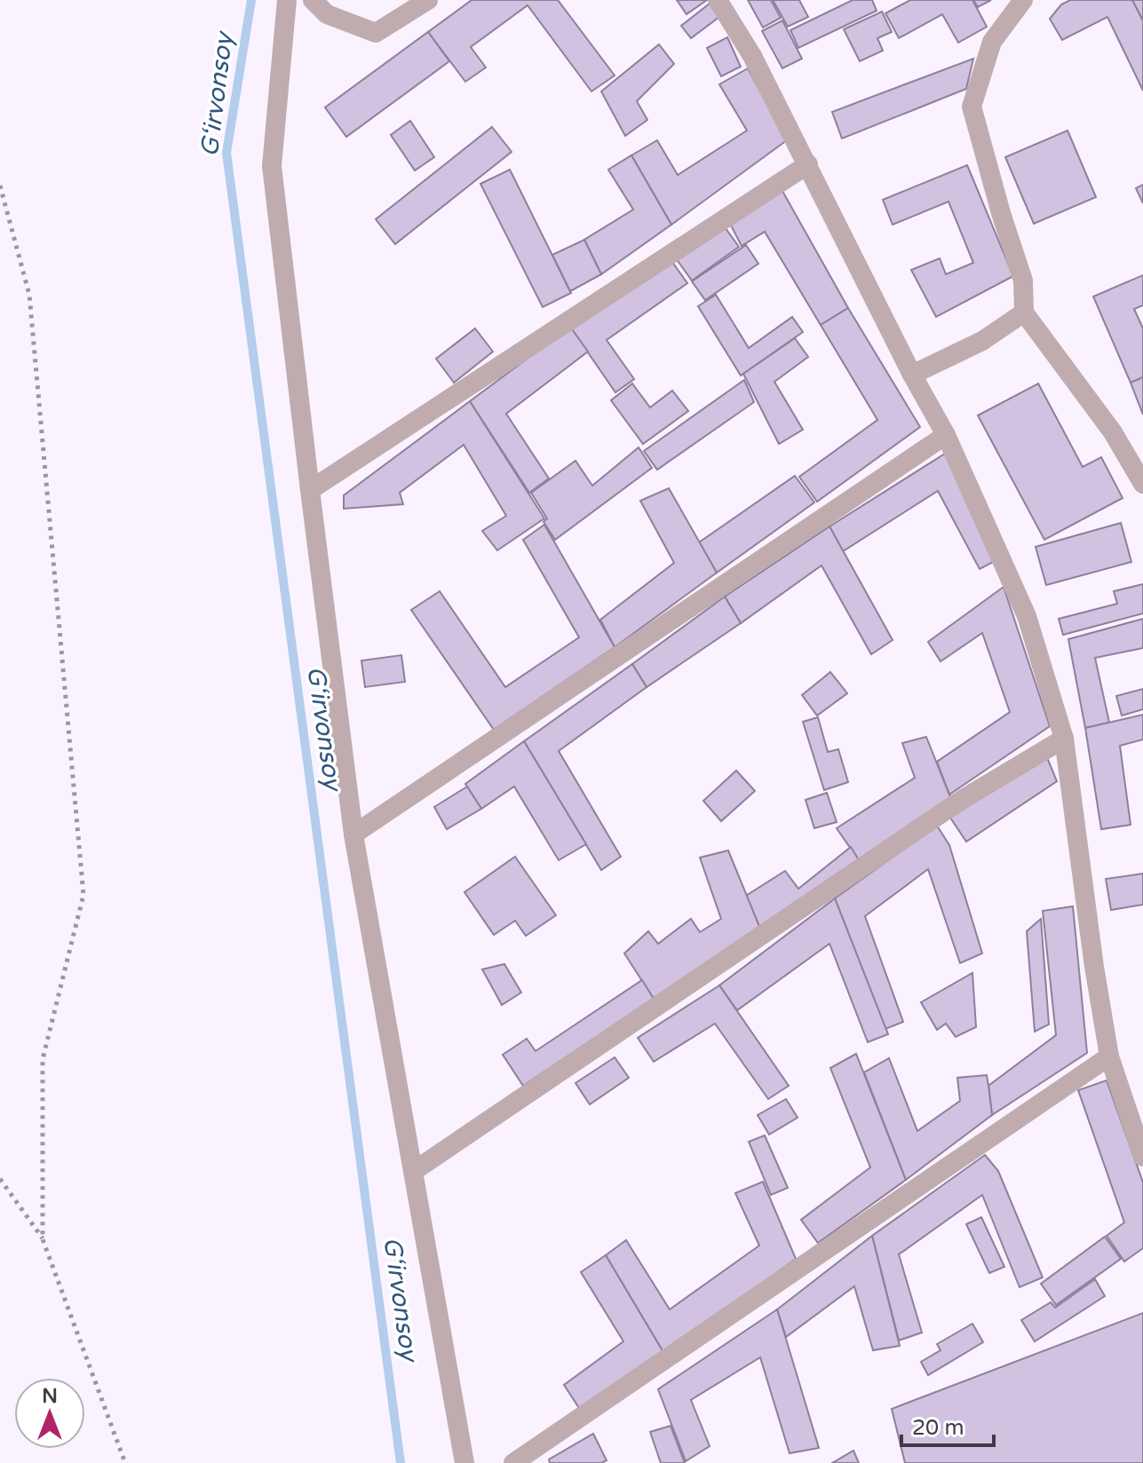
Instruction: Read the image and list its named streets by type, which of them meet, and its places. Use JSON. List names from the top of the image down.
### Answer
{
  "water": ["G‘irvonsoy"],
  "scale_bar": "20 m",
  "north": "top"
}
